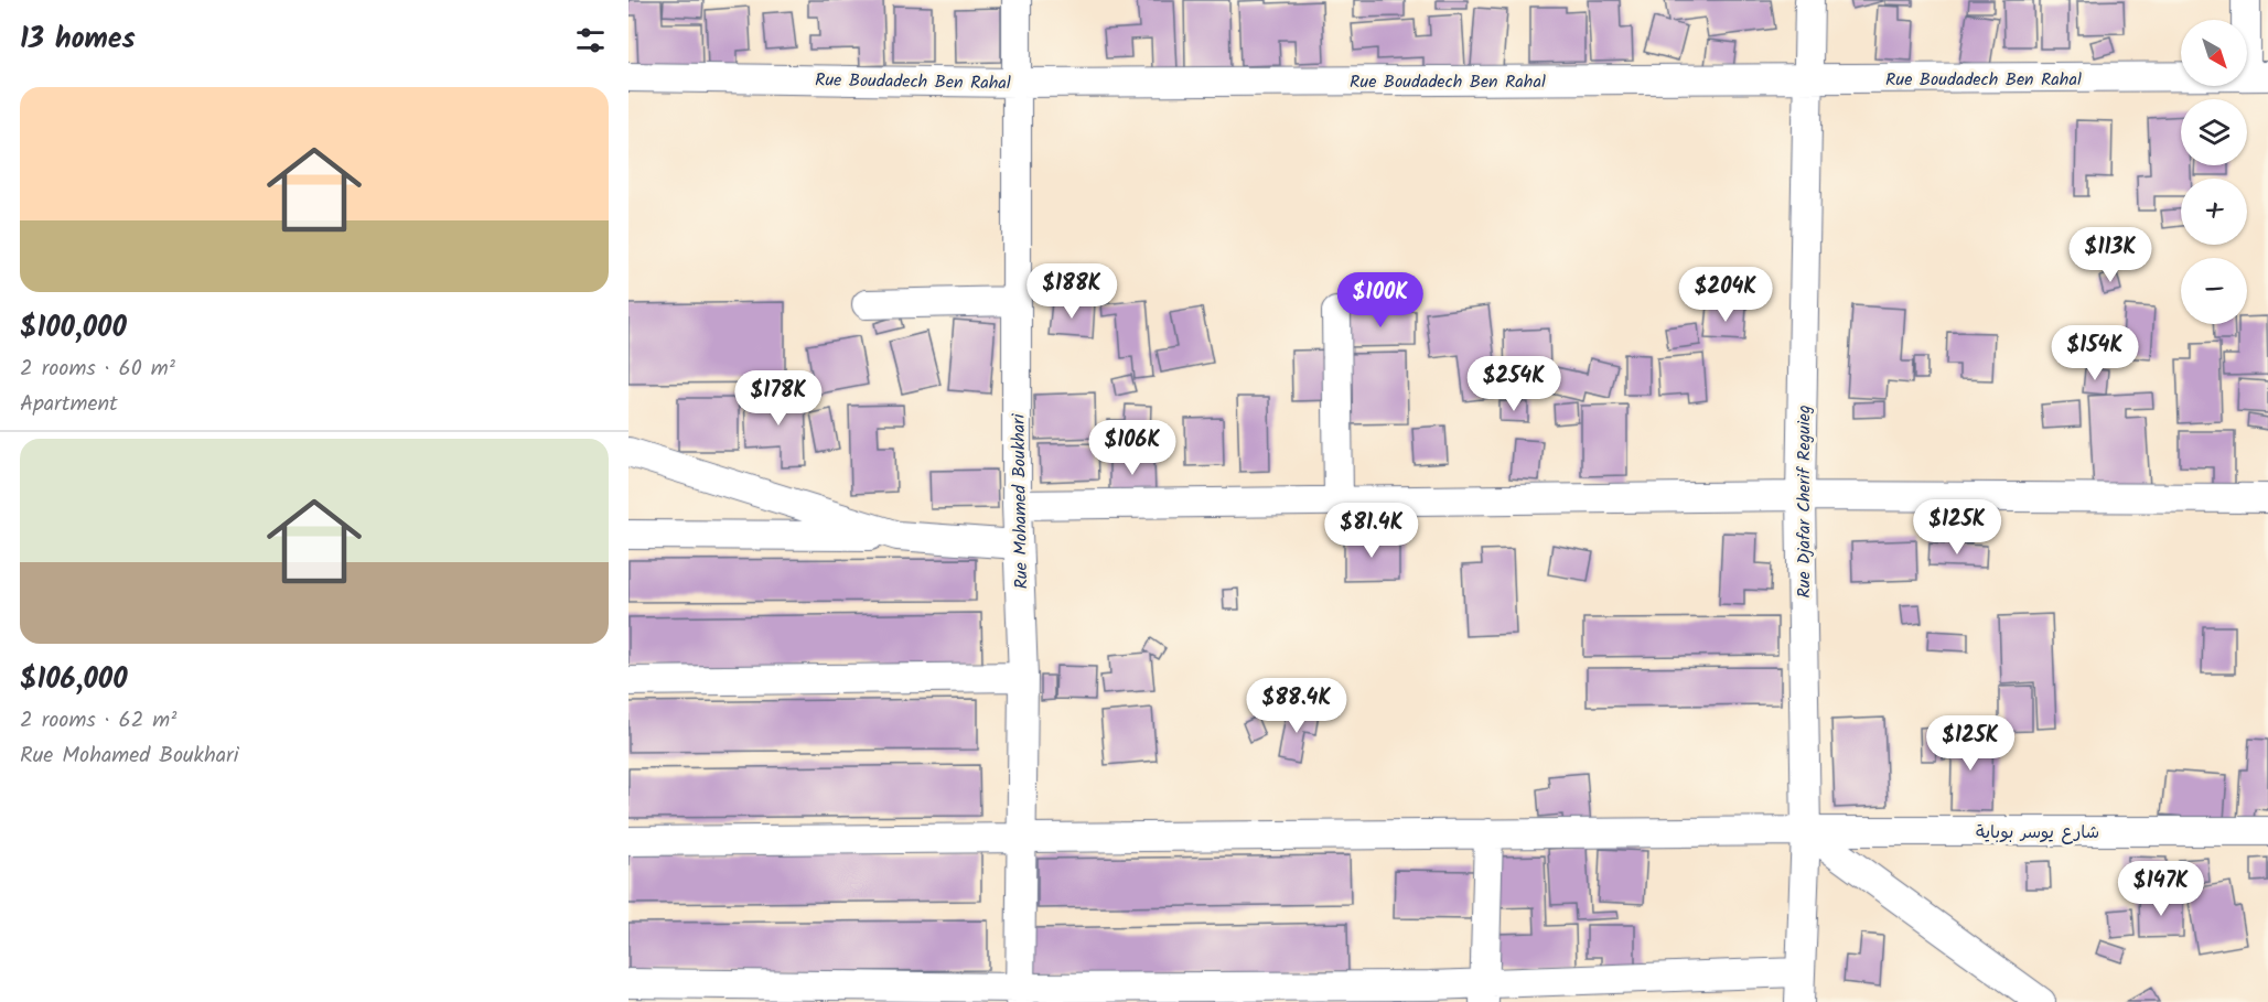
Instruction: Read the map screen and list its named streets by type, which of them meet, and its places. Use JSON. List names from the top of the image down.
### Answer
{
  "streets": {
    "street": [
      "Rue Boudadech Ben Rahal",
      "Rue Mohamed Boukhari",
      "Rue Djafar Cherif Reguieg",
      "شارع يوسر بوباية"
    ]
  },
  "crossings": [
    ["Rue Boudadech Ben Rahal", "Rue Mohamed Boukhari"],
    ["Rue Boudadech Ben Rahal", "Rue Djafar Cherif Reguieg"],
    ["Rue Mohamed Boukhari", "شارع يوسر بوباية"],
    ["Rue Djafar Cherif Reguieg", "شارع يوسر بوباية"]
  ],
  "north": "bottom right",
  "page": {
    "heading": "13 homes",
    "map_buttons": ["+", "−"],
    "list": [
      {
        "name": "$100,000",
        "note": "2 rooms · 60 m² · Apartment"
      },
      {
        "name": "$106,000",
        "note": "2 rooms · 62 m² · Rue Mohamed Boukhari"
      }
    ],
    "price": [
      "$113K",
      "$188K",
      "$204K",
      "$100K",
      "$154K",
      "$254K",
      "$178K",
      "$106K",
      "$125K",
      "$81.4K",
      "$88.4K",
      "$125K",
      "$147K"
    ]
  }
}
